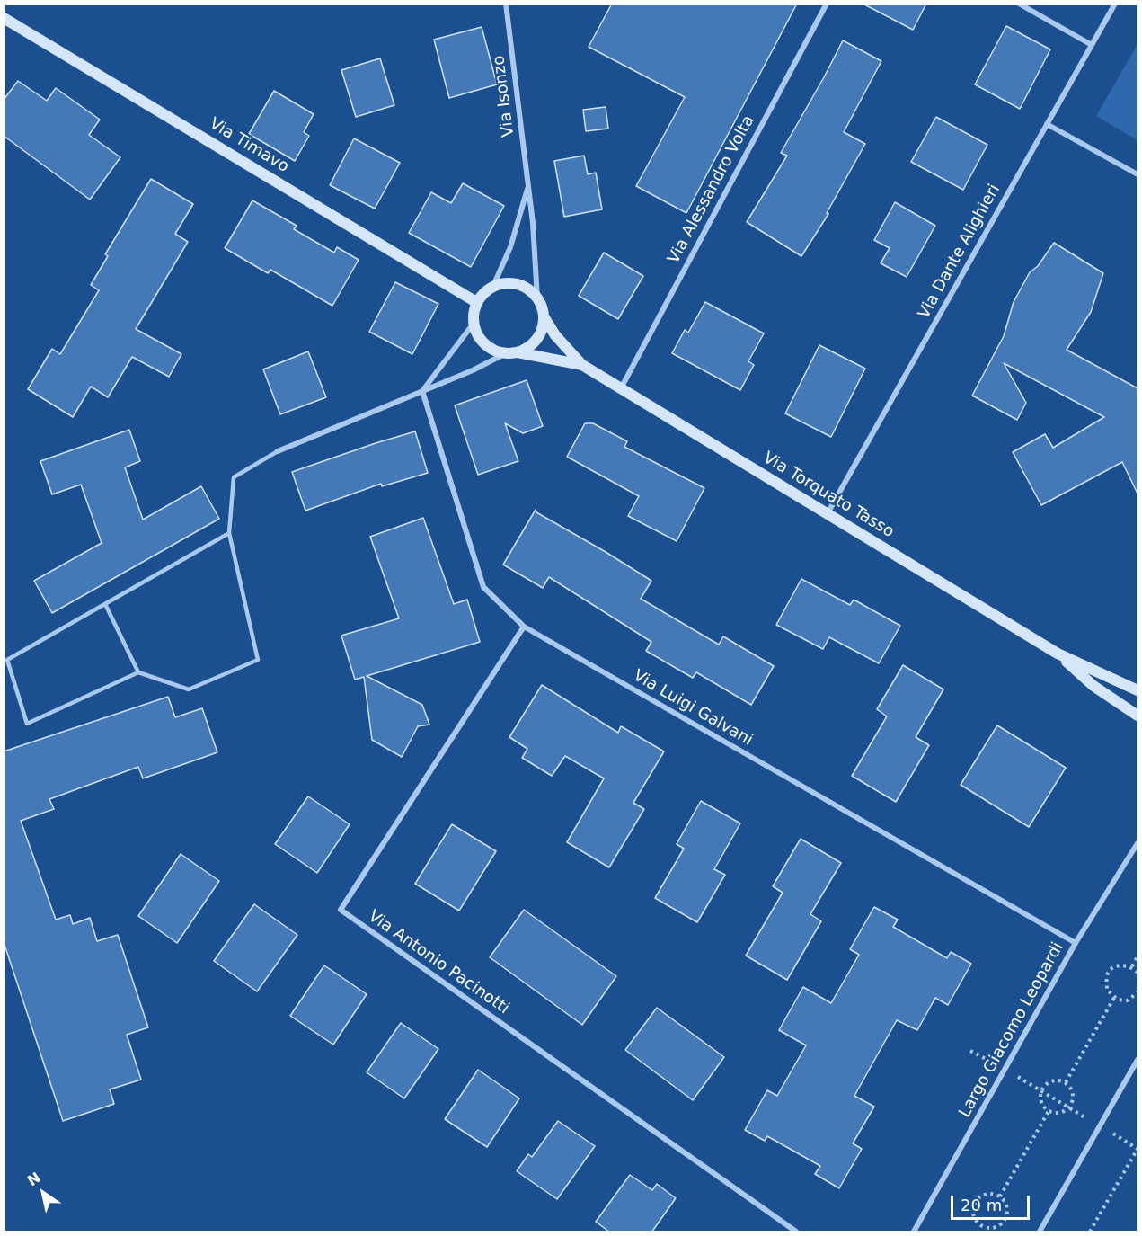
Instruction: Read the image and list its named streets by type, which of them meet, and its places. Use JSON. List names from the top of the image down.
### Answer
{
  "streets": {
    "street": [
      "Via Isonzo",
      "Via Timavo",
      "Via Alessandro Volta",
      "Via Dante Alighieri",
      "Via Torquato Tasso",
      "Via Luigi Galvani",
      "Via Antonio Pacinotti",
      "Largo Giacomo Leopardi"
    ]
  },
  "crossings": [
    ["Via Isonzo", "Via Timavo"],
    ["Via Isonzo", "Via Torquato Tasso"],
    ["Via Timavo", "Via Torquato Tasso"],
    ["Via Alessandro Volta", "Via Torquato Tasso"],
    ["Via Dante Alighieri", "Via Torquato Tasso"],
    ["Via Luigi Galvani", "Via Antonio Pacinotti"],
    ["Via Luigi Galvani", "Largo Giacomo Leopardi"]
  ],
  "scale_bar": "20 m",
  "north": "top left"
}
